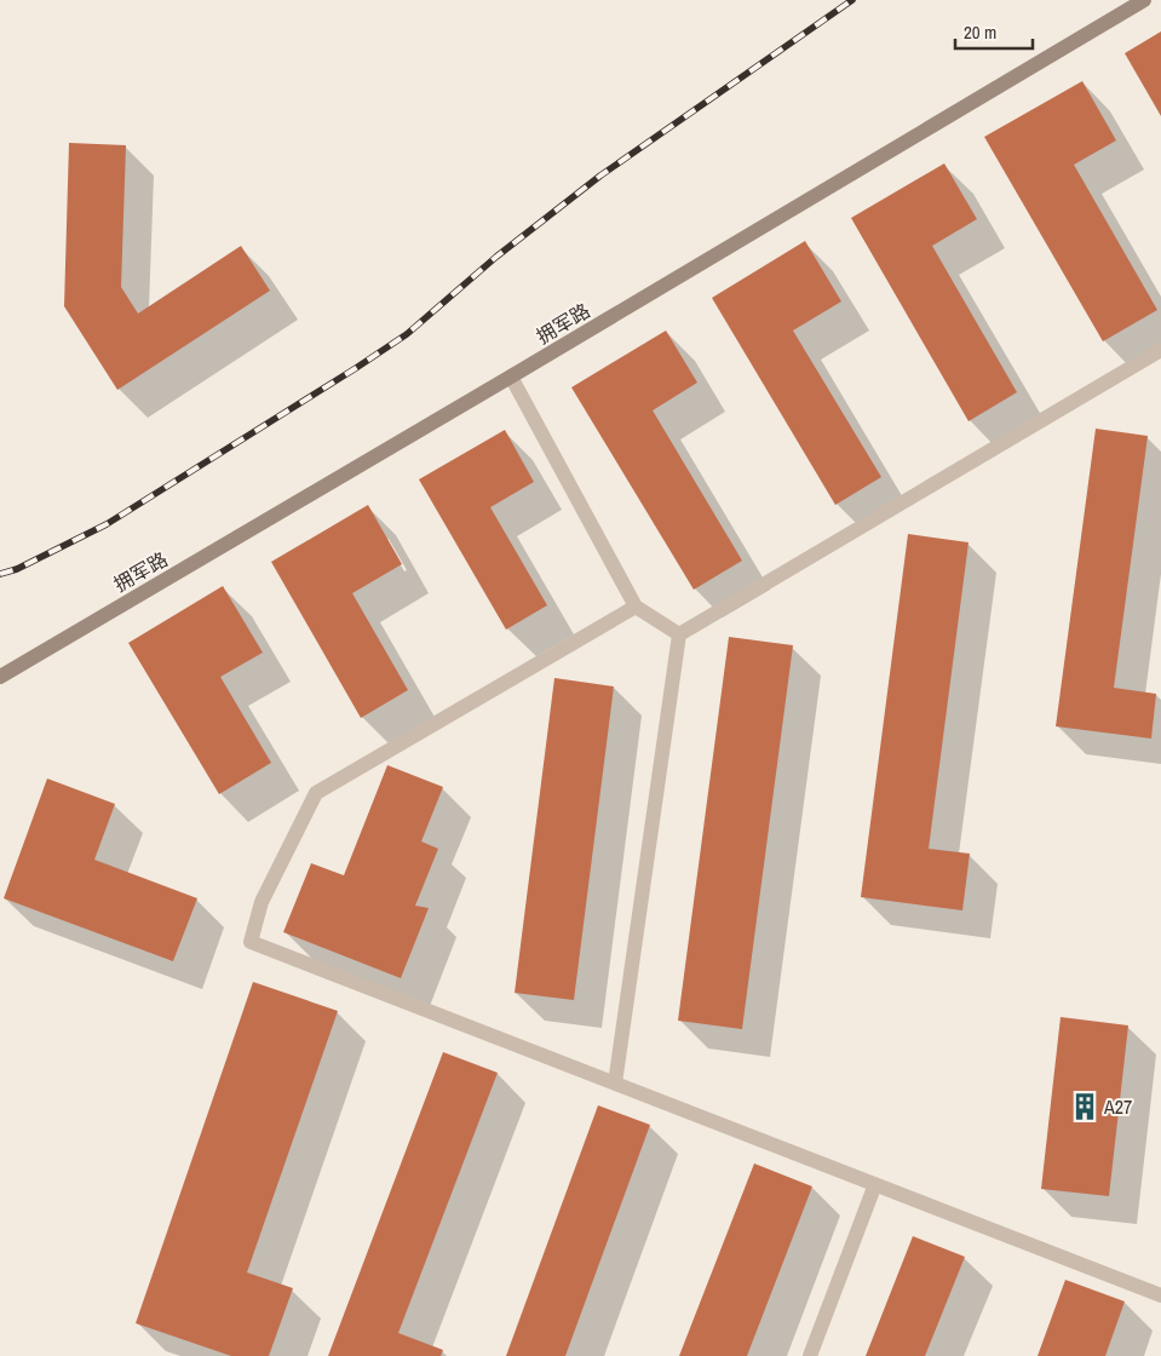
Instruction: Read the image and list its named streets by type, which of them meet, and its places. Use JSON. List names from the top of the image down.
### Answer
{
  "streets": {
    "main road": ["拥军路"]
  },
  "places": {
    "building": ["A27"]
  },
  "scale_bar": "20 m"
}
